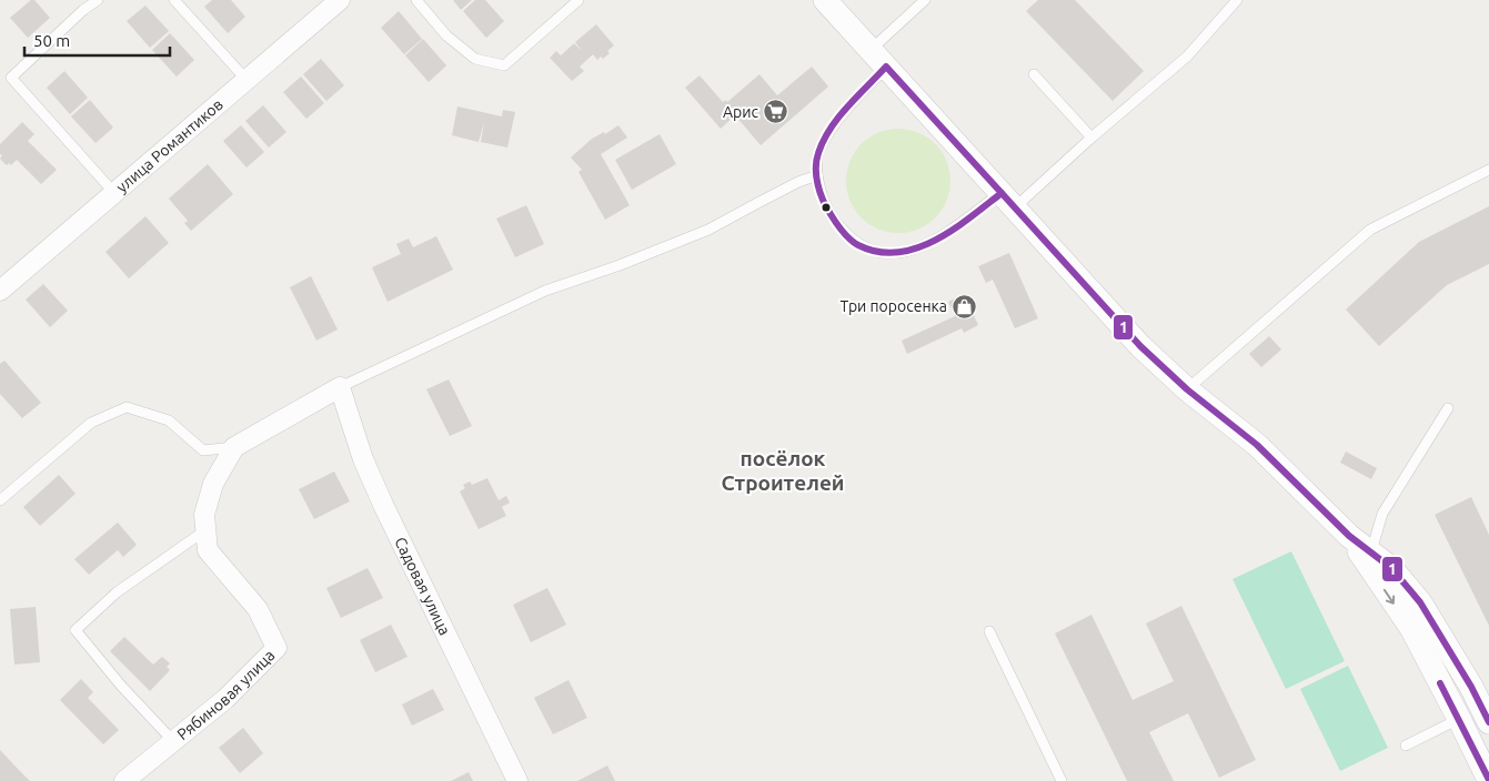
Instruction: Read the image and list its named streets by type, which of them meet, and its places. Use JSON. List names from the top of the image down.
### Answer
{
  "streets": {
    "street": ["улица Романтиков", "Садовая улица", "Рябиновая улица"]
  },
  "districts": ["посёлок Строителей"],
  "places": {
    "supermarket": ["Арис"],
    "shop": ["Три поросенка"]
  },
  "lines": ["transit line 1"],
  "scale_bar": "50 m"
}
